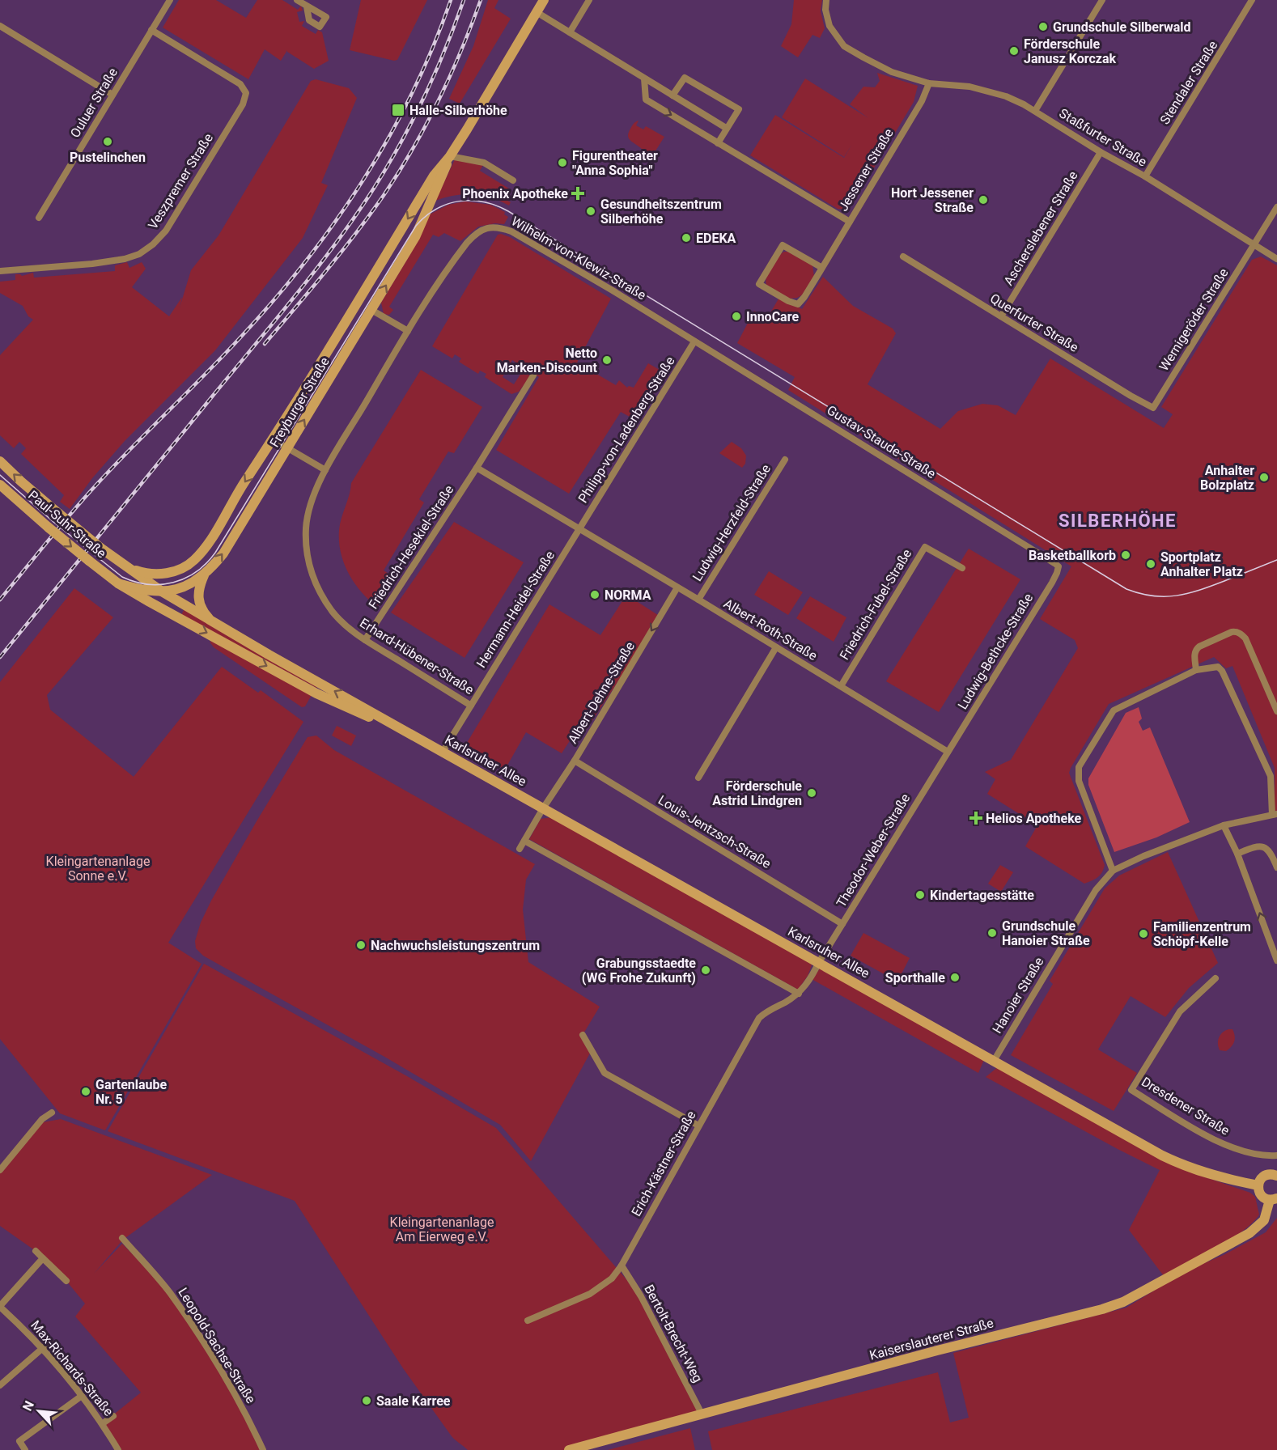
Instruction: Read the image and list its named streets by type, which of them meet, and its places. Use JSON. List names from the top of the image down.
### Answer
{
  "streets": {
    "street": [
      "Stendaler Straße",
      "Ouluer Straße",
      "Staßfurter Straße",
      "Jessener Straße",
      "Veszpremer Straße",
      "Ascherslebener Straße",
      "Wilhelm-von-Klewiz-Straße",
      "Wernigeröder Straße",
      "Querfurter Straße",
      "Freyburger Straße",
      "Philipp-von-Ladenberg-Straße",
      "Gustav-Staude-Straße",
      "Ludwig-Herzfeld-Straße",
      "Paul-Suhr-Straße",
      "Friedrich-Hesekiel-Straße",
      "Friedrich-Fubel-Straße",
      "Hermann-Heidel-Straße",
      "Albert-Roth-Straße",
      "Ludwig-Bethcke-Straße",
      "Erhard-Hübener-Straße",
      "Albert-Dehne-Straße",
      "Karlsruher Allee",
      "Louis-Jentzsch-Straße",
      "Theodor-Weber-Straße",
      "Hanoier Straße",
      "Dresdener Straße",
      "Erich-Kästner-Straße",
      "Bertolt-Brecht-Weg",
      "Kaiserslauterer Straße",
      "Leopold-Sachse-Straße",
      "Max-Richards-Straße"
    ]
  },
  "crossings": [
    ["Stendaler Straße", "Staßfurter Straße"],
    ["Ouluer Straße", "Veszpremer Straße"],
    ["Staßfurter Straße", "Jessener Straße"],
    ["Staßfurter Straße", "Ascherslebener Straße"],
    ["Staßfurter Straße", "Wernigeröder Straße"],
    ["Ascherslebener Straße", "Querfurter Straße"],
    ["Wilhelm-von-Klewiz-Straße", "Philipp-von-Ladenberg-Straße"],
    ["Wilhelm-von-Klewiz-Straße", "Gustav-Staude-Straße"],
    ["Wilhelm-von-Klewiz-Straße", "Erhard-Hübener-Straße"],
    ["Wernigeröder Straße", "Querfurter Straße"],
    ["Freyburger Straße", "Paul-Suhr-Straße"],
    ["Freyburger Straße", "Karlsruher Allee"],
    ["Philipp-von-Ladenberg-Straße", "Gustav-Staude-Straße"],
    ["Philipp-von-Ladenberg-Straße", "Hermann-Heidel-Straße"],
    ["Philipp-von-Ladenberg-Straße", "Albert-Roth-Straße"],
    ["Gustav-Staude-Straße", "Ludwig-Bethcke-Straße"],
    ["Ludwig-Herzfeld-Straße", "Albert-Roth-Straße"],
    ["Paul-Suhr-Straße", "Karlsruher Allee"],
    ["Friedrich-Hesekiel-Straße", "Erhard-Hübener-Straße"],
    ["Friedrich-Fubel-Straße", "Albert-Roth-Straße"],
    ["Hermann-Heidel-Straße", "Albert-Roth-Straße"],
    ["Hermann-Heidel-Straße", "Erhard-Hübener-Straße"],
    ["Hermann-Heidel-Straße", "Karlsruher Allee"],
    ["Albert-Roth-Straße", "Ludwig-Bethcke-Straße"],
    ["Albert-Roth-Straße", "Albert-Dehne-Straße"],
    ["Albert-Roth-Straße", "Theodor-Weber-Straße"],
    ["Ludwig-Bethcke-Straße", "Theodor-Weber-Straße"],
    ["Albert-Dehne-Straße", "Karlsruher Allee"],
    ["Albert-Dehne-Straße", "Louis-Jentzsch-Straße"],
    ["Karlsruher Allee", "Theodor-Weber-Straße"],
    ["Karlsruher Allee", "Hanoier Straße"],
    ["Karlsruher Allee", "Erich-Kästner-Straße"],
    ["Louis-Jentzsch-Straße", "Theodor-Weber-Straße"],
    ["Theodor-Weber-Straße", "Erich-Kästner-Straße"],
    ["Erich-Kästner-Straße", "Bertolt-Brecht-Weg"],
    ["Bertolt-Brecht-Weg", "Kaiserslauterer Straße"]
  ],
  "one_way": ["Albert-Dehne-Straße"],
  "districts": ["SILBERHÖHE"],
  "parks": ["Kleingartenanlage Sonne e.V.", "Kleingartenanlage Am Eierweg e.V."],
  "places": {
    "other": [
      "Grundschule Silberwald",
      "Förderschule Janusz Korczak",
      "Pustelinchen",
      "Figurentheater \"Anna Sophia\"",
      "Hort Jessener Straße",
      "Gesundheitszentrum Silberhöhe",
      "EDEKA",
      "InnoCare",
      "Netto Marken-Discount",
      "Anhalter Bolzplatz",
      "Basketballkorb",
      "Sportplatz Anhalter Platz",
      "NORMA",
      "Förderschule Astrid Lindgren",
      "Kindertagesstätte",
      "Grundschule Hanoier Straße",
      "Familienzentrum Schöpf-Kelle",
      "Nachwuchsleistungszentrum",
      "Grabungsstaedte (WG Frohe Zukunft)",
      "Sporthalle",
      "Gartenlaube Nr. 5",
      "Saale Karree"
    ],
    "transit": ["Halle-Silberhöhe"],
    "health": ["Phoenix Apotheke", "Helios Apotheke"]
  },
  "north": "top left"
}
